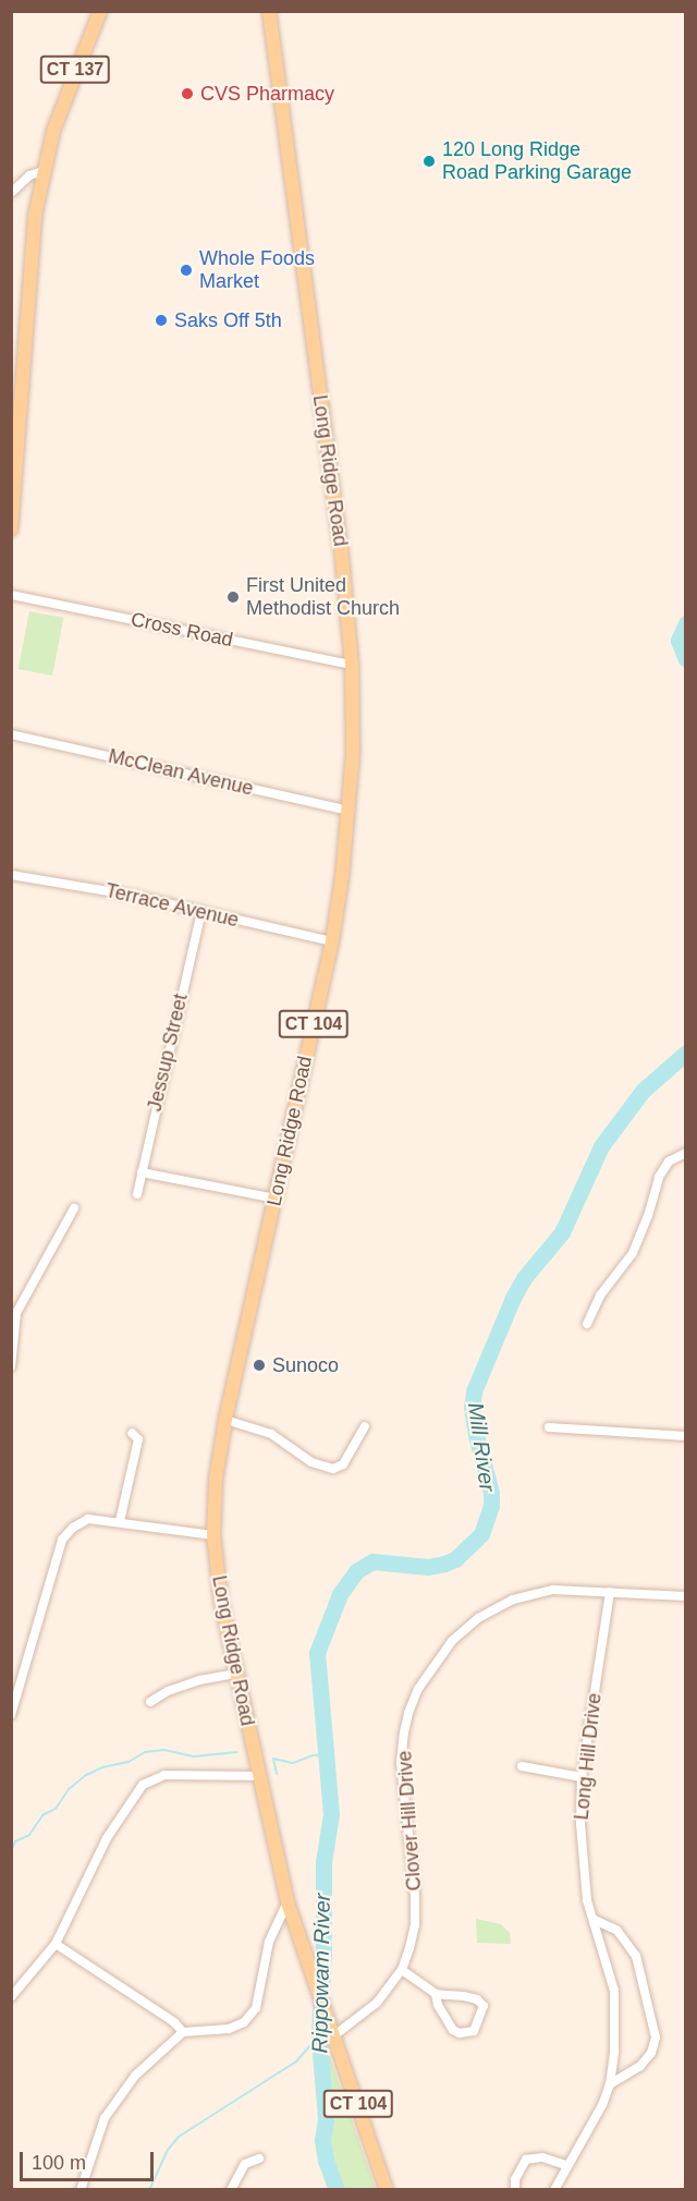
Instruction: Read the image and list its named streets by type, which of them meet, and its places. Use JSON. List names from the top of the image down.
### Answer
{
  "streets": {
    "main road": ["CT 137", "Long Ridge Road", "CT 104"],
    "street": [
      "Cross Road",
      "McClean Avenue",
      "Terrace Avenue",
      "Jessup Street",
      "Long Hill Drive",
      "Clover Hill Drive"
    ]
  },
  "crossings": [
    ["Long Ridge Road", "Cross Road"],
    ["Long Ridge Road", "McClean Avenue"],
    ["Long Ridge Road", "Terrace Avenue"],
    ["Long Ridge Road", "Clover Hill Drive"],
    ["Terrace Avenue", "Jessup Street"],
    ["Long Hill Drive", "Clover Hill Drive"]
  ],
  "water": ["Mill River", "Rippowam River"],
  "places": [
    "CVS Pharmacy",
    "120 Long Ridge Road Parking Garage",
    "Whole Foods Market",
    "Saks Off 5th",
    "First United Methodist Church",
    "Sunoco"
  ],
  "scale_bar": "100 m"
}
